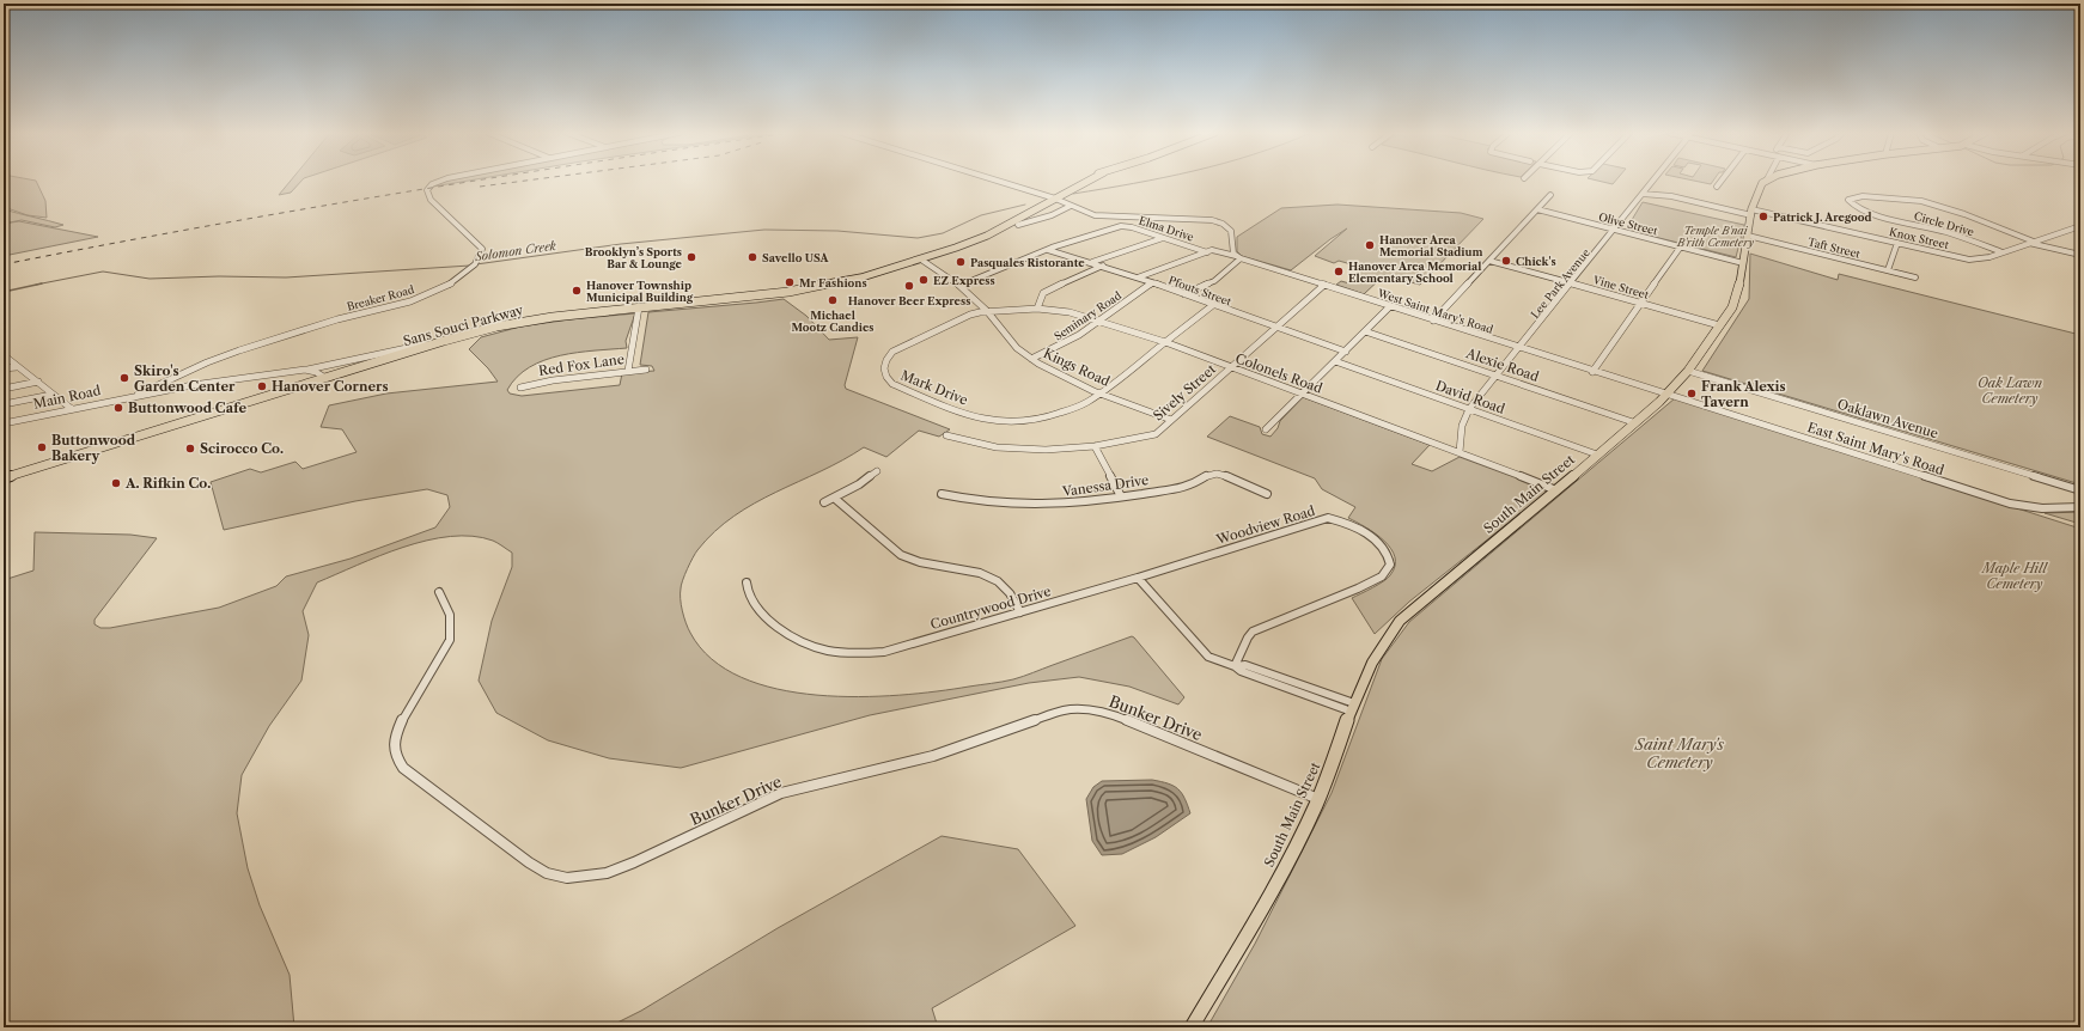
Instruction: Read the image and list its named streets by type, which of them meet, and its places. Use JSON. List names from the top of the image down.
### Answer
{
  "streets": {
    "main road": ["Sans Souci Parkway", "South Main Street"],
    "street": [
      "Olive Street",
      "Circle Drive",
      "Elma Drive",
      "Knox Street",
      "Taft Street",
      "Lee Park Avenue",
      "Vine Street",
      "Pfouts Street",
      "Breaker Road",
      "West Saint Mary's Road",
      "Seminary Road",
      "Red Fox Lane",
      "Alexie Road",
      "Kings Road",
      "Colonels Road",
      "Mark Drive",
      "Sively Street",
      "Main Road",
      "David Road",
      "Oaklawn Avenue",
      "East Saint Mary's Road",
      "Vanessa Drive",
      "Woodview Road",
      "Countrywood Drive",
      "Bunker Drive"
    ]
  },
  "crossings": [
    ["Olive Street", "Lee Park Avenue"],
    ["Olive Street", "South Main Street"],
    ["Circle Drive", "Knox Street"],
    ["Elma Drive", "Pfouts Street"],
    ["Elma Drive", "West Saint Mary's Road"],
    ["Knox Street", "Lee Park Avenue"],
    ["Knox Street", "South Main Street"],
    ["Taft Street", "South Main Street"],
    ["Lee Park Avenue", "Vine Street"],
    ["Lee Park Avenue", "West Saint Mary's Road"],
    ["Lee Park Avenue", "Alexie Road"],
    ["Lee Park Avenue", "Colonels Road"],
    ["Lee Park Avenue", "David Road"],
    ["Vine Street", "South Main Street"],
    ["Pfouts Street", "Seminary Road"],
    ["Pfouts Street", "Sively Street"],
    ["Breaker Road", "Main Road"],
    ["West Saint Mary's Road", "Sively Street"],
    ["West Saint Mary's Road", "East Saint Mary's Road"],
    ["West Saint Mary's Road", "South Main Street"],
    ["Seminary Road", "Kings Road"],
    ["Seminary Road", "Colonels Road"],
    ["Sans Souci Parkway", "Kings Road"],
    ["Sans Souci Parkway", "Main Road"],
    ["Alexie Road", "South Main Street"],
    ["Kings Road", "Colonels Road"],
    ["Kings Road", "Mark Drive"],
    ["Kings Road", "Sively Street"],
    ["Colonels Road", "Mark Drive"],
    ["Colonels Road", "Sively Street"],
    ["Colonels Road", "South Main Street"],
    ["David Road", "South Main Street"],
    ["Oaklawn Avenue", "South Main Street"],
    ["East Saint Mary's Road", "South Main Street"],
    ["South Main Street", "Bunker Drive"],
    ["Woodview Road", "Countrywood Drive"]
  ],
  "water": ["Solomon Creek"],
  "parks": [
    "Temple B'nai B'rith Cemetery",
    "Oak Lawn Cemetery",
    "Maple Hill Cemetery",
    "Saint Mary's Cemetery"
  ],
  "places": [
    "Patrick J. Aregood",
    "Hanover Area Memorial Stadium",
    "Brooklyn’s Sports Bar & Lounge",
    "Savello USA",
    "Chick's",
    "Pasquales Ristorante",
    "Hanover Area Memorial Elementary School",
    "EZ Express",
    "Mr Fashions",
    "Hanover Beer Express",
    "Hanover Township Municipal Building",
    "Michael Mootz Candies",
    "Skiro's Garden Center",
    "Hanover Corners",
    "Frank Alexis Tavern",
    "Buttonwood Cafe",
    "Buttonwood Bakery",
    "Scirocco Co.",
    "A. Rifkin Co."
  ]
}
